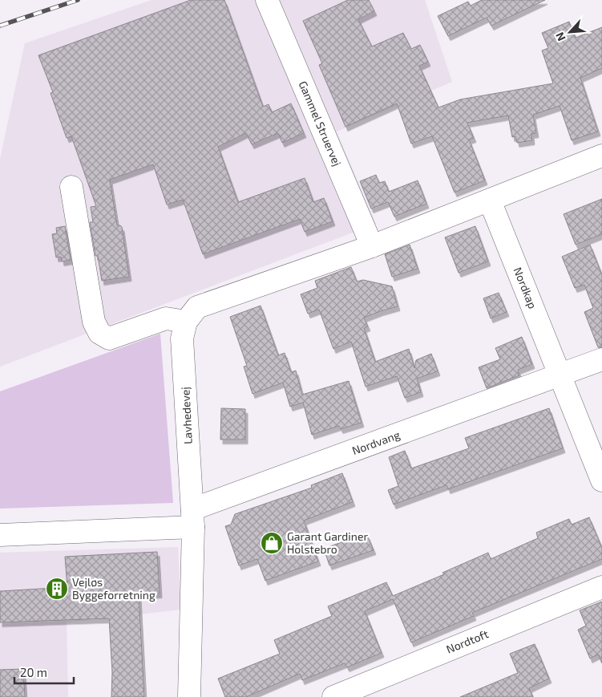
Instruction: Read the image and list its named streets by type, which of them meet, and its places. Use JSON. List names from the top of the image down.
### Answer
{
  "streets": {
    "street": [
      "Gammel Struervej",
      "Nordkap",
      "Lavhedevej",
      "Nordvang",
      "Nordtoft"
    ]
  },
  "crossings": [
    ["Nordkap", "Nordvang"],
    ["Lavhedevej", "Nordvang"]
  ],
  "places": {
    "shop": ["Garant Gardiner Holstebro"],
    "building": ["Vejløs Byggeforretning"]
  },
  "scale_bar": "20 m",
  "north": "bottom left"
}
